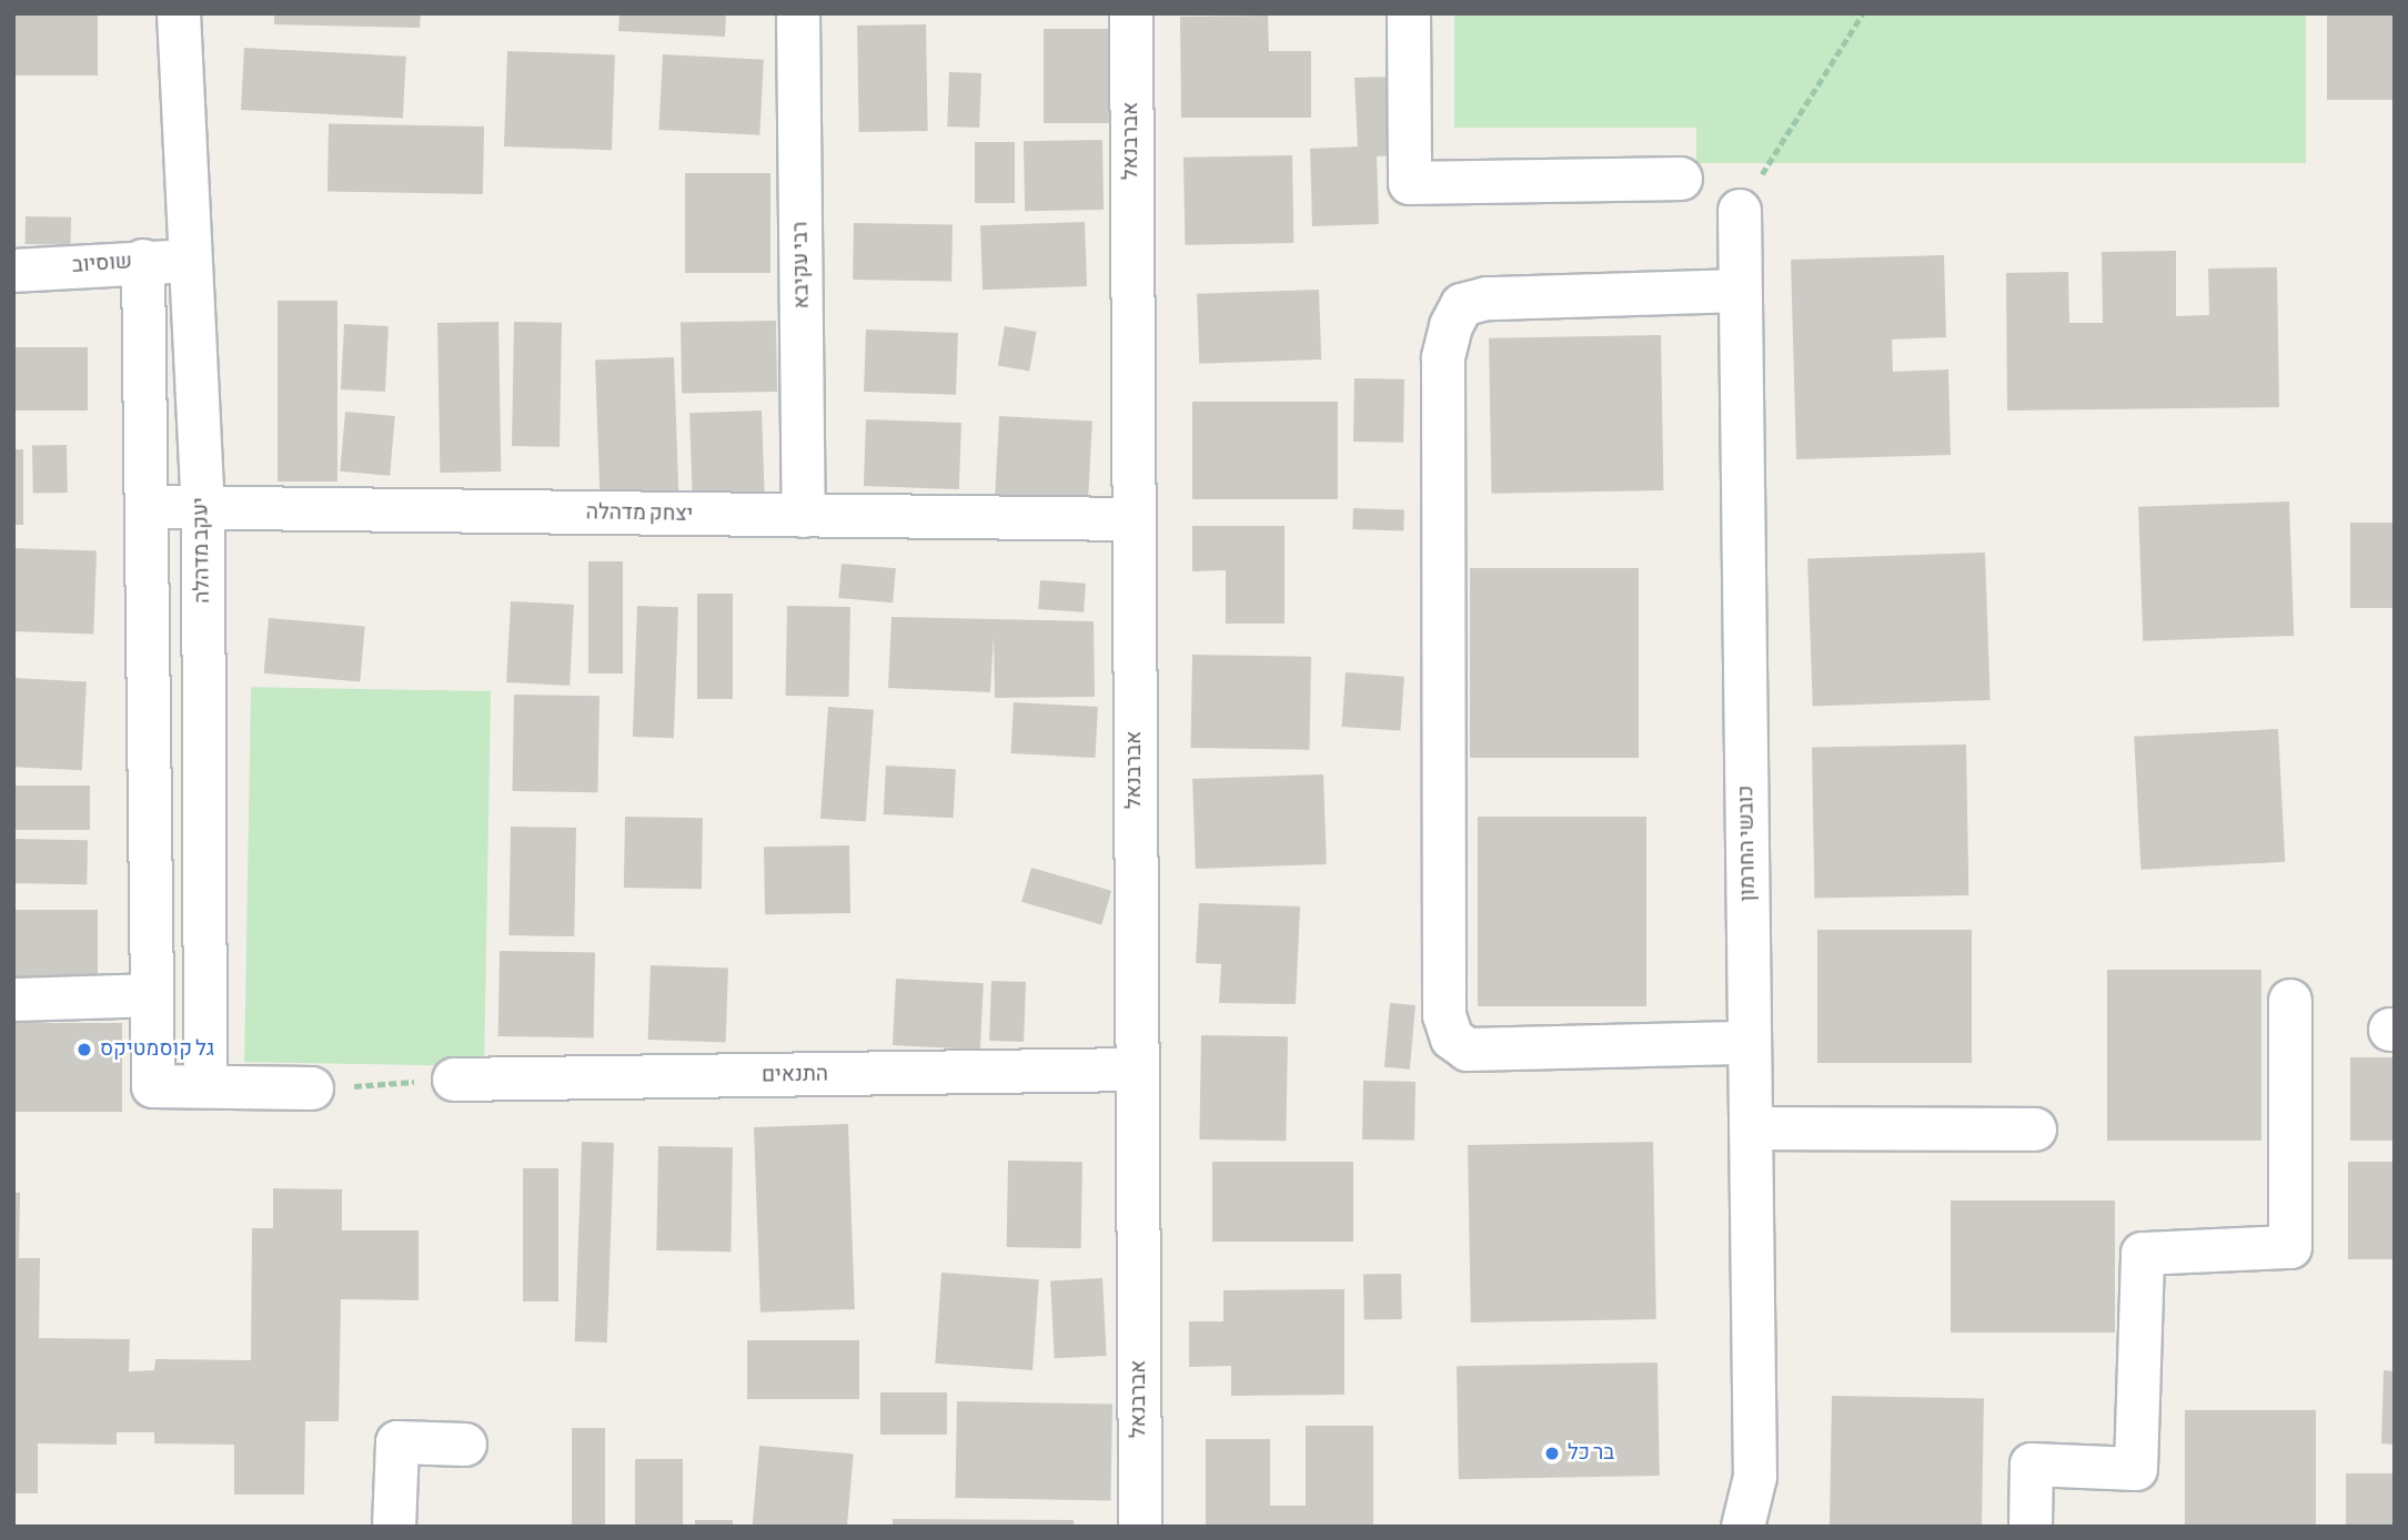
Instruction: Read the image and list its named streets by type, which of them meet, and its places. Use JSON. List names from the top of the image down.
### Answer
{
  "streets": {
    "street": [
      "אברבנאל",
      "שוסיוב",
      "רבי עקיבא",
      "יצחק מדהלה",
      "יעקב מדהלה",
      "כובשי החרמון",
      "התנאים"
    ]
  },
  "crossings": [
    ["אברבנאל", "יצחק מדהלה"],
    ["אברבנאל", "התנאים"],
    ["שוסיוב", "יעקב מדהלה"],
    ["רבי עקיבא", "יצחק מדהלה"],
    ["יצחק מדהלה", "יעקב מדהלה"]
  ],
  "places": ["גל קוסמטיקס", "בר כל"]
}
